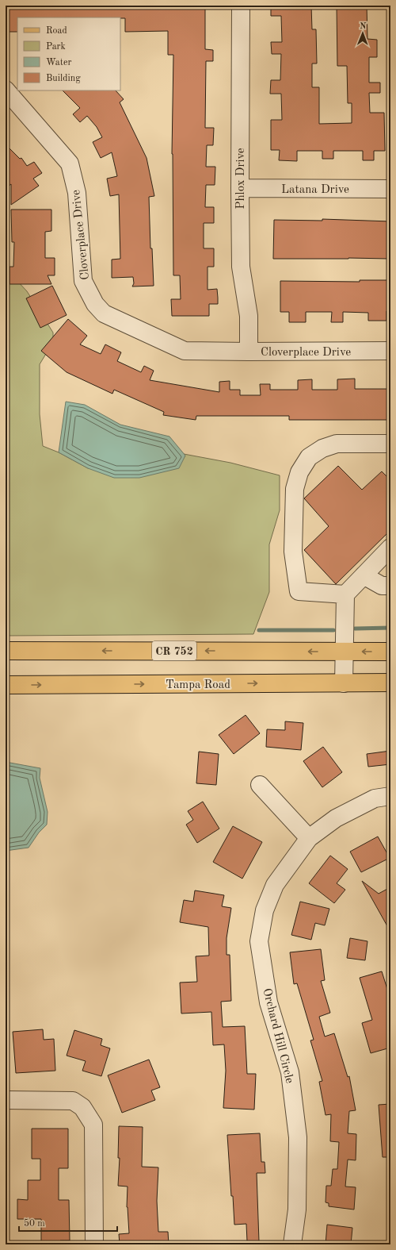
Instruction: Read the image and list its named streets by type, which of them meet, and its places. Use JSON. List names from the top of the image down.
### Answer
{
  "streets": {
    "main road": ["CR 752", "Tampa Road"],
    "street": [
      "Phlox Drive",
      "Latana Drive",
      "Cloverplace Drive",
      "Orchard Hill Circle"
    ]
  },
  "crossings": [
    ["Phlox Drive", "Latana Drive"],
    ["Phlox Drive", "Cloverplace Drive"]
  ],
  "legend": [
    "Road",
    "Park",
    "Water",
    "Building"
  ],
  "scale_bar": "50 m",
  "north": "top"
}
